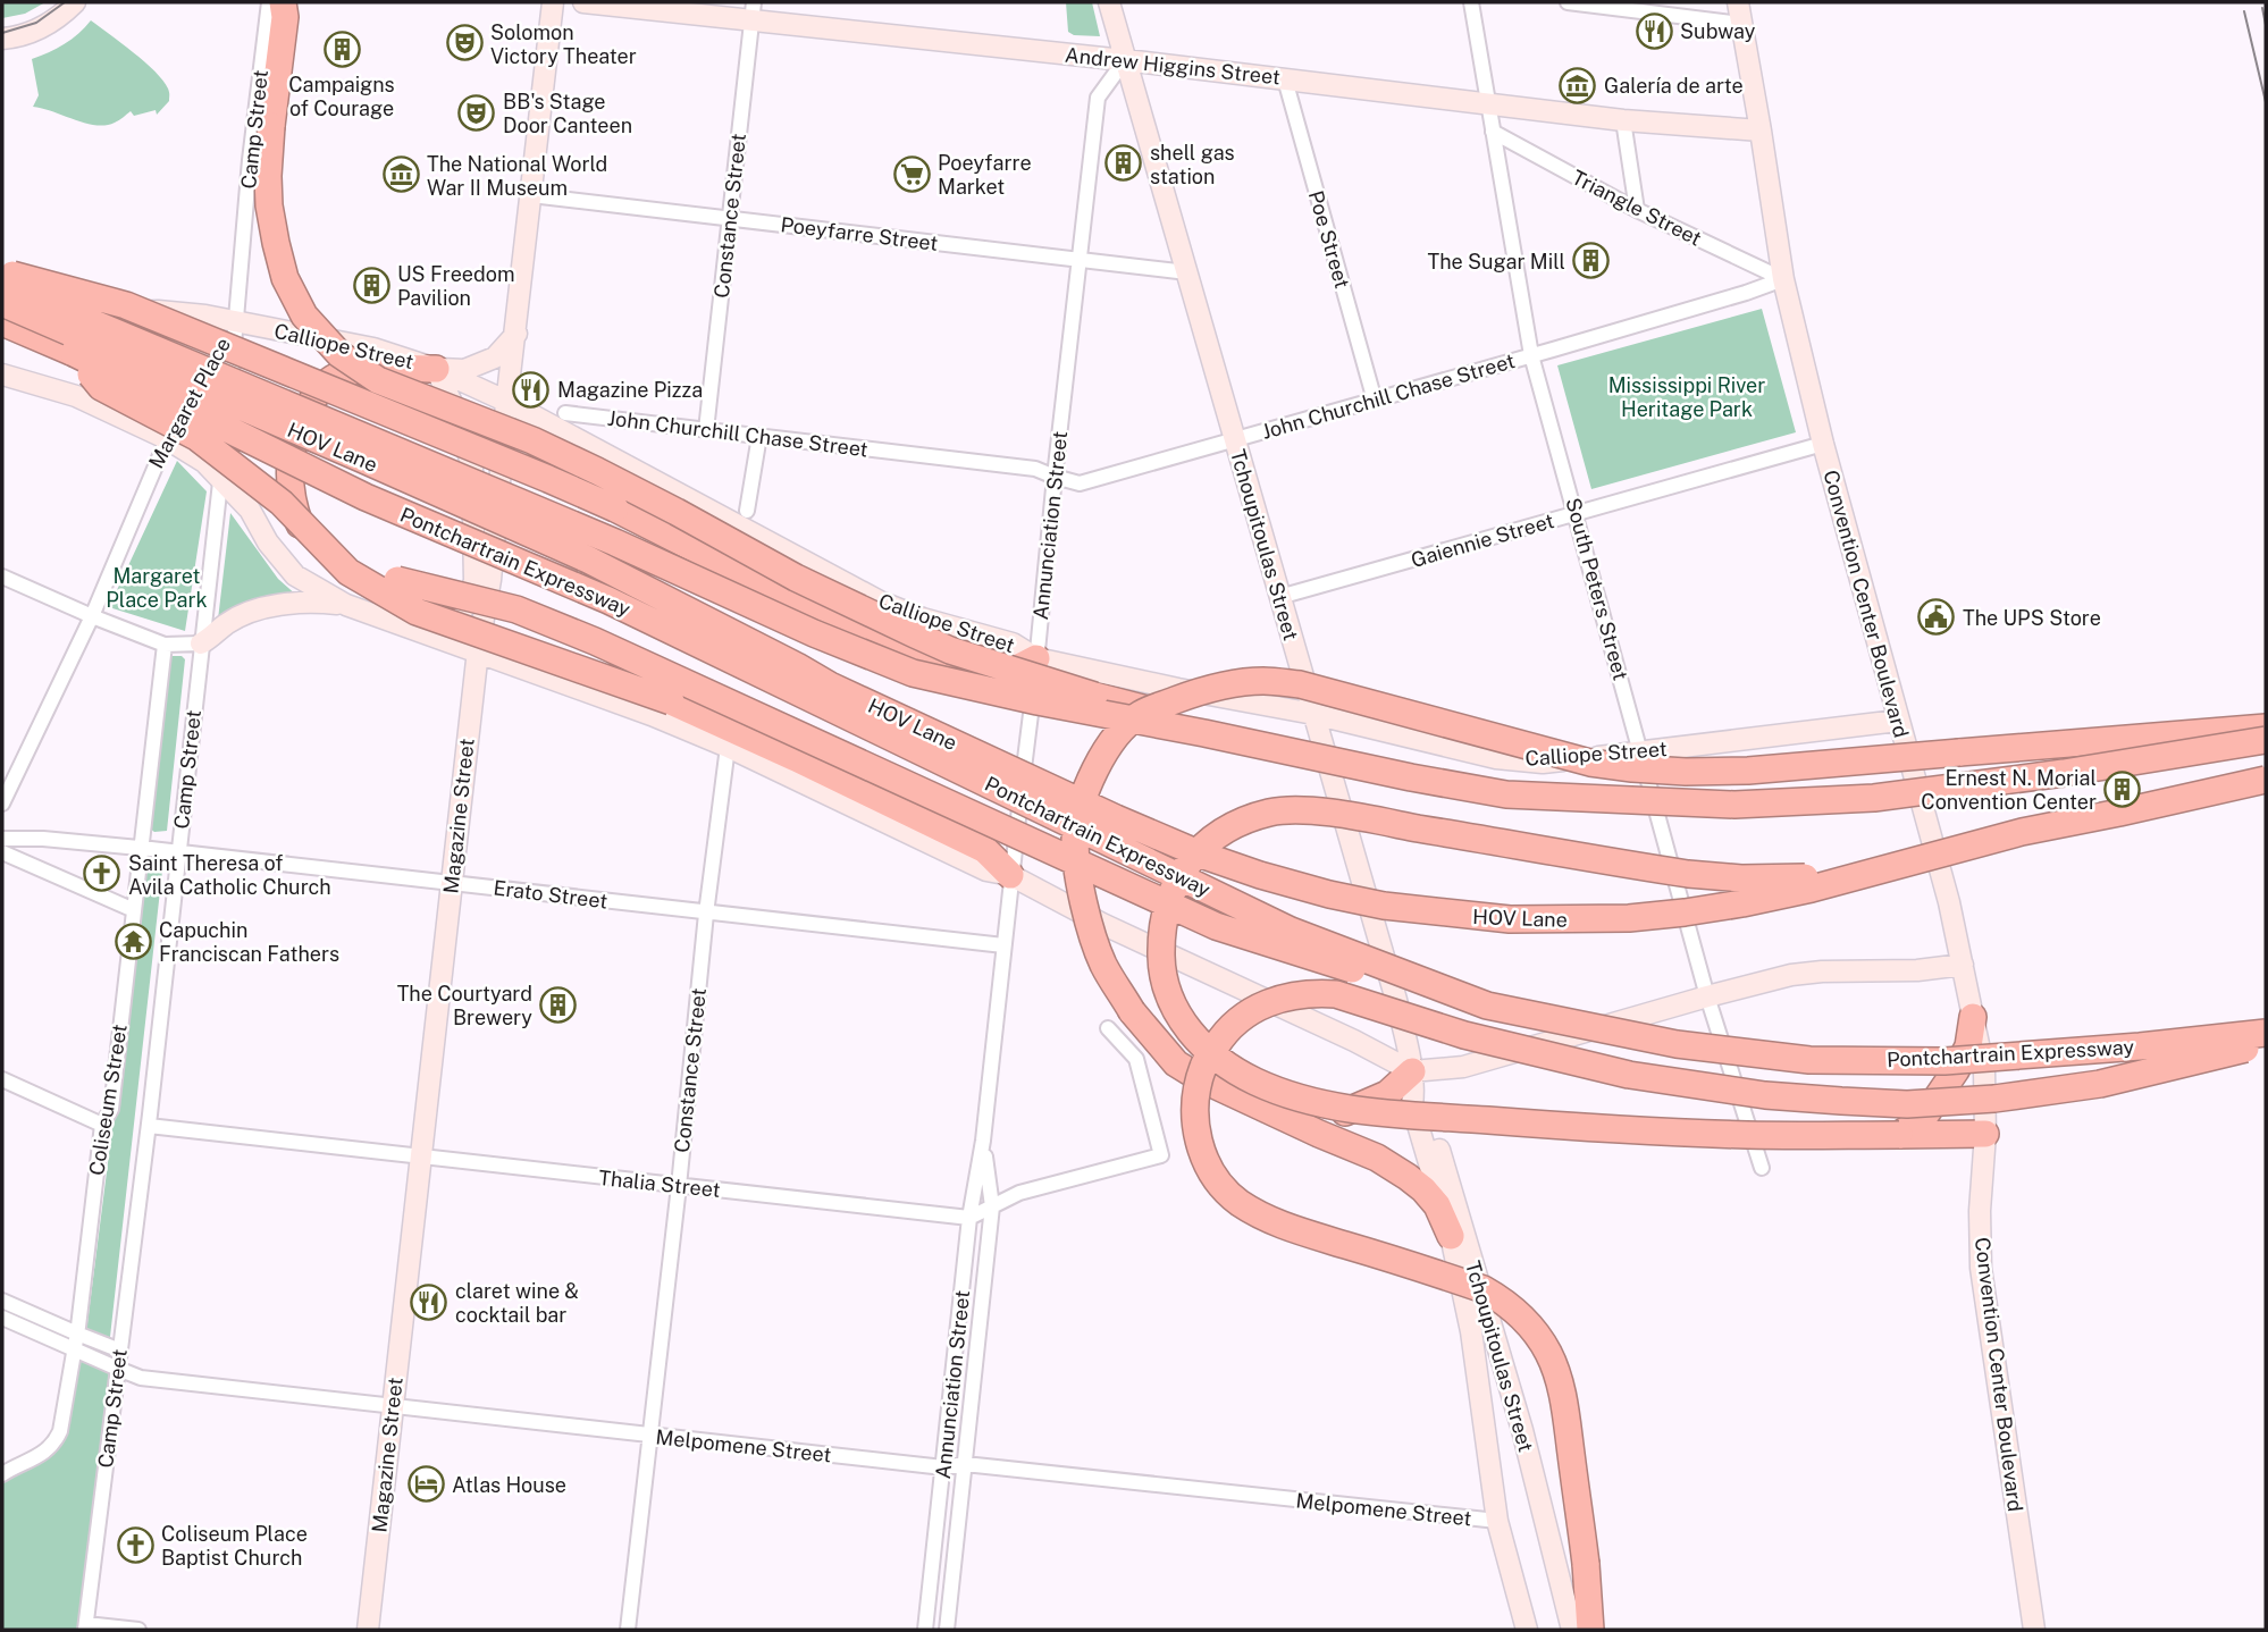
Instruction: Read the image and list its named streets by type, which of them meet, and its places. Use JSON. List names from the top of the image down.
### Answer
{
  "streets": {
    "highway": ["HOV Lane", "Pontchartrain Expressway"],
    "street": [
      "Andrew Higgins Street",
      "Camp Street",
      "Triangle Street",
      "Constance Street",
      "Poeyfarre Street",
      "Poe Street",
      "Calliope Street",
      "John Churchill Chase Street",
      "Margaret Place",
      "Annunciation Street",
      "Gaiennie Street",
      "Tchoupitoulas Street",
      "South Peters Street",
      "Convention Center Boulevard",
      "Magazine Street",
      "Erato Street",
      "Coliseum Street",
      "Thalia Street",
      "Melpomene Street"
    ]
  },
  "crossings": [
    ["Andrew Higgins Street", "Constance Street"],
    ["Andrew Higgins Street", "Poe Street"],
    ["Andrew Higgins Street", "Annunciation Street"],
    ["Andrew Higgins Street", "Tchoupitoulas Street"],
    ["Andrew Higgins Street", "South Peters Street"],
    ["Andrew Higgins Street", "Convention Center Boulevard"],
    ["Camp Street", "Calliope Street"],
    ["Camp Street", "Margaret Place"],
    ["Camp Street", "Erato Street"],
    ["Camp Street", "Thalia Street"],
    ["Camp Street", "Melpomene Street"],
    ["Triangle Street", "John Churchill Chase Street"],
    ["Triangle Street", "South Peters Street"],
    ["Triangle Street", "Convention Center Boulevard"],
    ["Constance Street", "Poeyfarre Street"],
    ["Constance Street", "John Churchill Chase Street"],
    ["Constance Street", "Erato Street"],
    ["Constance Street", "Thalia Street"],
    ["Constance Street", "Melpomene Street"],
    ["Poeyfarre Street", "Annunciation Street"],
    ["Poeyfarre Street", "Tchoupitoulas Street"],
    ["Poeyfarre Street", "Magazine Street"],
    ["Poe Street", "John Churchill Chase Street"],
    ["Calliope Street", "Margaret Place"],
    ["Calliope Street", "Annunciation Street"],
    ["Calliope Street", "Tchoupitoulas Street"],
    ["Calliope Street", "South Peters Street"],
    ["Calliope Street", "Convention Center Boulevard"],
    ["Calliope Street", "Magazine Street"],
    ["John Churchill Chase Street", "Annunciation Street"],
    ["John Churchill Chase Street", "Tchoupitoulas Street"],
    ["John Churchill Chase Street", "South Peters Street"],
    ["John Churchill Chase Street", "Convention Center Boulevard"],
    ["Annunciation Street", "Tchoupitoulas Street"],
    ["Annunciation Street", "Erato Street"],
    ["Annunciation Street", "Thalia Street"],
    ["Annunciation Street", "Melpomene Street"],
    ["Gaiennie Street", "Tchoupitoulas Street"],
    ["Gaiennie Street", "South Peters Street"],
    ["Gaiennie Street", "Convention Center Boulevard"],
    ["Tchoupitoulas Street", "Melpomene Street"],
    ["Magazine Street", "Erato Street"],
    ["Magazine Street", "Thalia Street"],
    ["Magazine Street", "Melpomene Street"],
    ["Erato Street", "Coliseum Street"],
    ["Coliseum Street", "Melpomene Street"]
  ],
  "parks": ["Mississippi River Heritage Park", "Margaret Place Park"],
  "places": {
    "restaurant": ["Subway", "Magazine Pizza", "claret wine & cocktail bar"],
    "theatre": ["Solomon Victory Theater", "BB's Stage Door Canteen"],
    "building": [
      "Campaigns of Courage",
      "shell gas station",
      "The Sugar Mill",
      "US Freedom Pavilion",
      "Ernest N. Morial Convention Center",
      "The Courtyard Brewery"
    ],
    "museum": ["Galería de arte", "The National World War II Museum"],
    "supermarket": ["Poeyfarre Market"],
    "public building": ["The UPS Store"],
    "church": ["Saint Theresa of Avila Catholic Church", "Coliseum Place Baptist Church"],
    "temple": ["Capuchin Franciscan Fathers"],
    "hotel": ["Atlas House"]
  }
}
